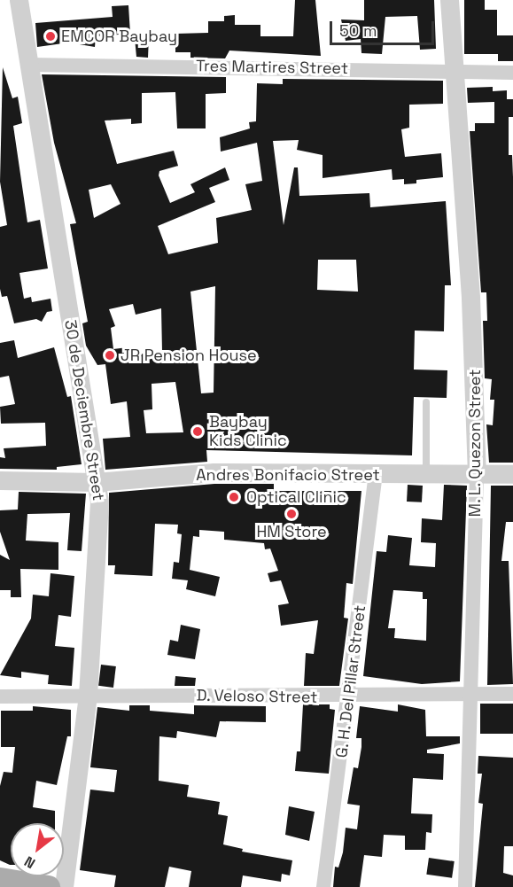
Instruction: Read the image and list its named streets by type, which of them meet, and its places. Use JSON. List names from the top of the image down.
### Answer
{
  "streets": {
    "street": [
      "Tres Martires Street",
      "30 de Deciembre Street",
      "M. L. Quezon Street",
      "Andres Bonifacio Street",
      "G. H. Del Pillar Street",
      "D. Veloso Street"
    ]
  },
  "crossings": [
    ["Tres Martires Street", "30 de Deciembre Street"],
    ["Tres Martires Street", "M. L. Quezon Street"],
    ["30 de Deciembre Street", "Andres Bonifacio Street"],
    ["30 de Deciembre Street", "D. Veloso Street"],
    ["M. L. Quezon Street", "Andres Bonifacio Street"],
    ["M. L. Quezon Street", "D. Veloso Street"],
    ["Andres Bonifacio Street", "G. H. Del Pillar Street"],
    ["G. H. Del Pillar Street", "D. Veloso Street"]
  ],
  "places": [
    "EMCOR Baybay",
    "JR Pension House",
    "Baybay Kids Clinic",
    "Optical Clinic",
    "HM Store"
  ],
  "scale_bar": "50 m",
  "north": "bottom left"
}
